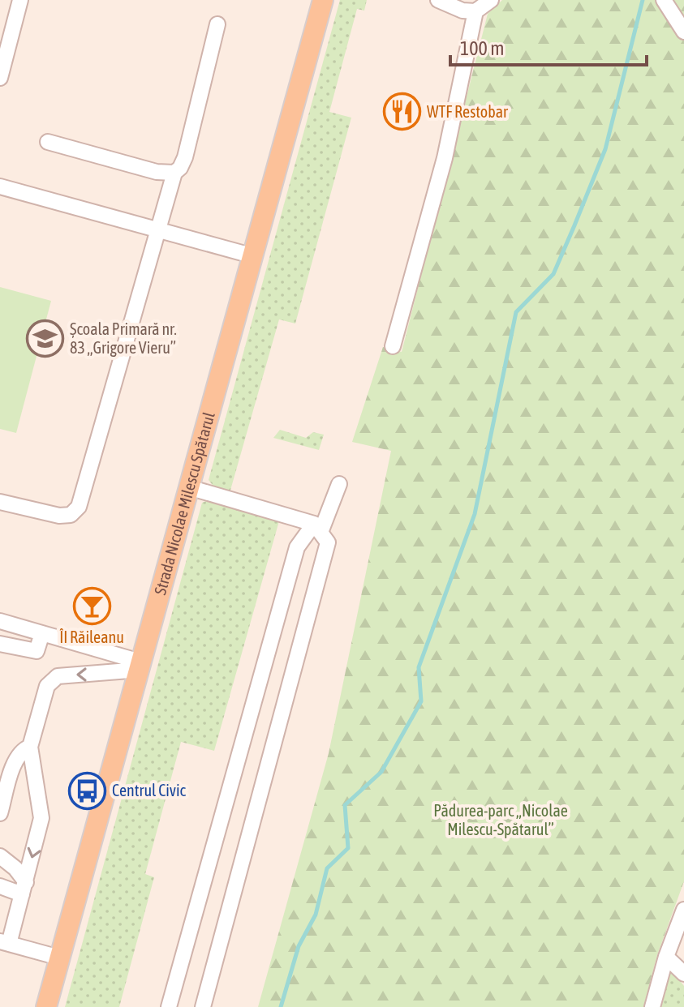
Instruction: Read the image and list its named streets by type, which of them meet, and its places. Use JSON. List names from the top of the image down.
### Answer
{
  "streets": {
    "main road": ["Strada Nicolae Milescu Spătarul"]
  },
  "parks": ["Pădurea-parc „Nicolae Milescu-Spătarul”"],
  "places": {
    "restaurant": ["WTF Restobar"],
    "school or university": ["Școala Primară nr. 83 „Grigore Vieru”"],
    "bar": ["ÎI Răileanu"],
    "bus stop": ["Centrul Civic"]
  },
  "scale_bar": "100 m"
}
